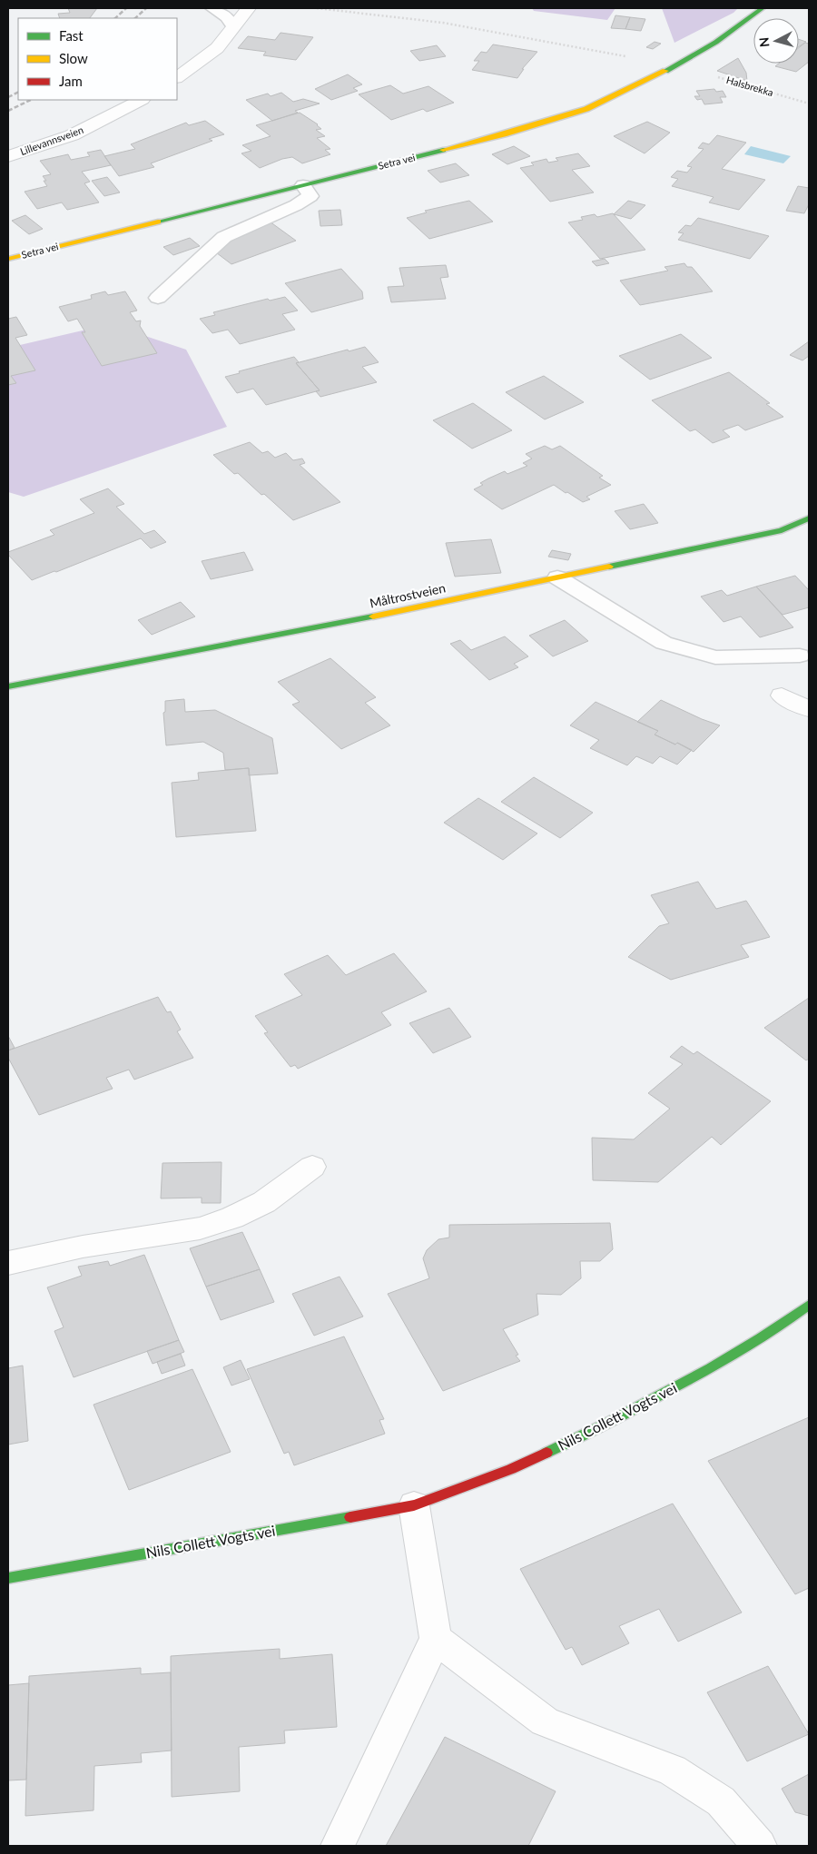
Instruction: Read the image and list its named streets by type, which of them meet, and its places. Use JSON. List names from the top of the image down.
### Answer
{
  "streets": {
    "street": [
      "Lillevannsveien",
      "Setra vei",
      "Måltrostveien",
      "Nils Collett Vogts vei"
    ],
    "path": ["Halsbrekka"]
  },
  "legend": ["Fast", "Slow", "Jam"],
  "north": "left"
}
